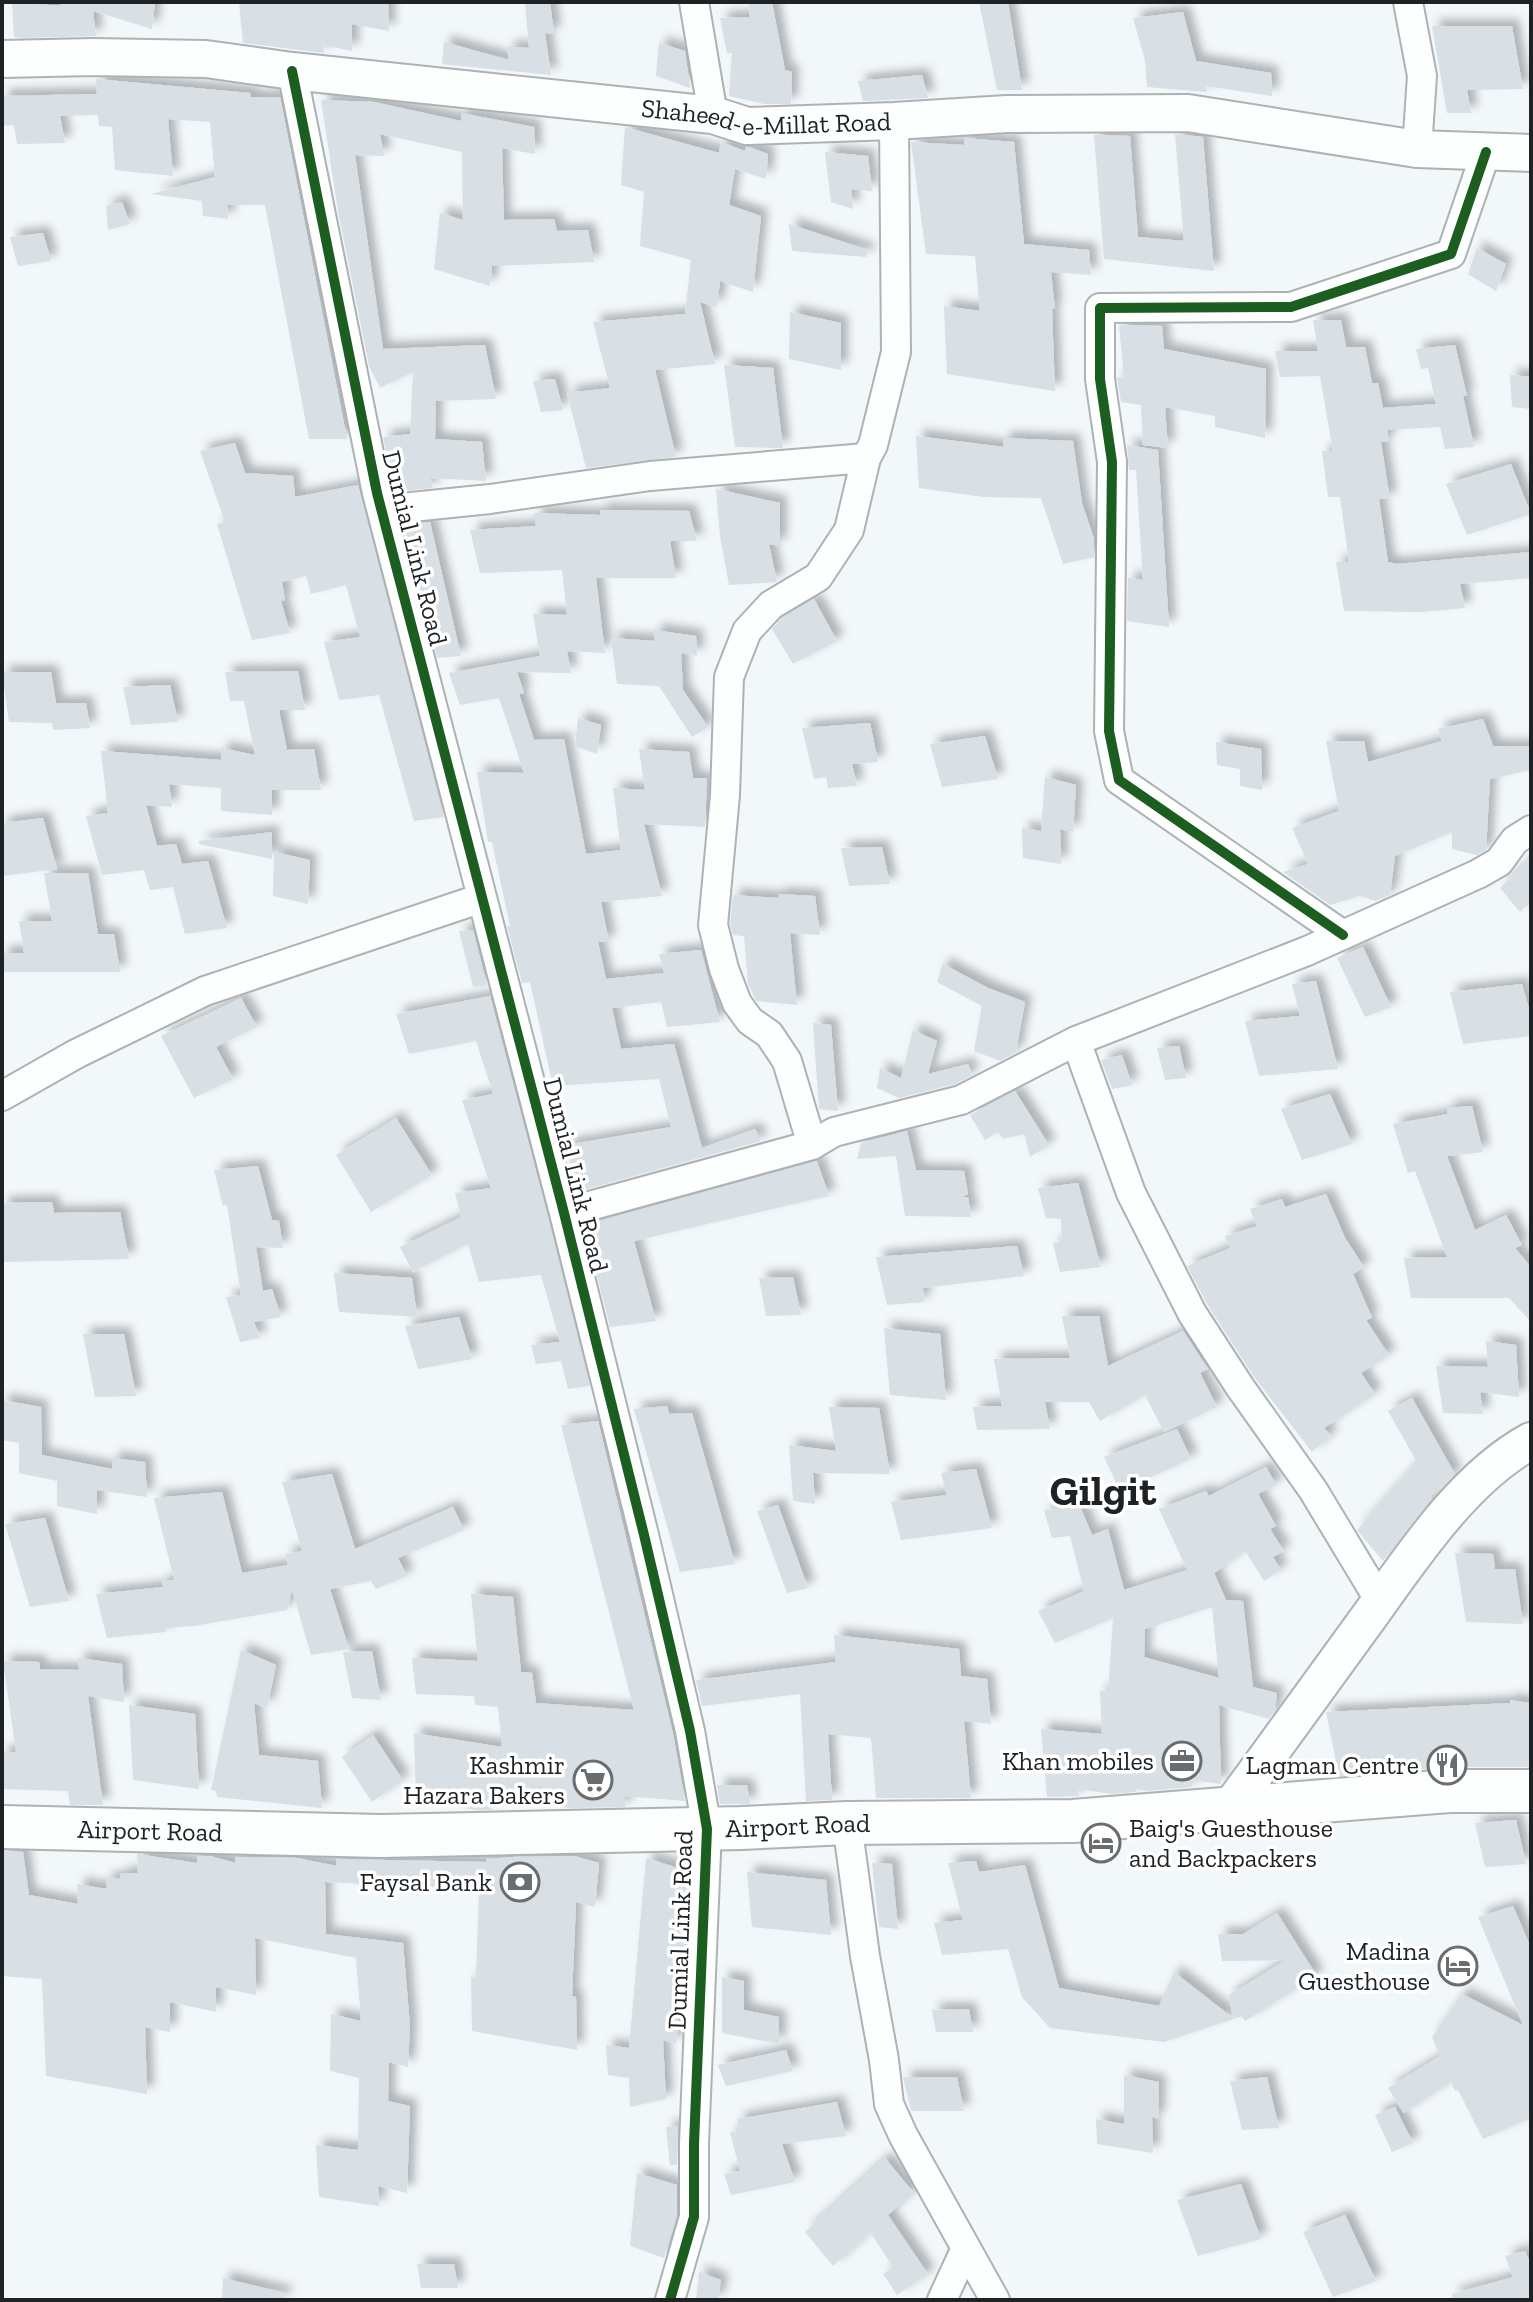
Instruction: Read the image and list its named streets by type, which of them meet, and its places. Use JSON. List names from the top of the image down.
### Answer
{
  "streets": {
    "highway": ["Airport Road"],
    "main road": ["Shaheed-e-Millat Road"],
    "street": ["Dumial Link Road"]
  },
  "crossings": [
    ["Shaheed-e-Millat Road", "Dumial Link Road"],
    ["Dumial Link Road", "Airport Road"]
  ],
  "districts": ["Gilgit"],
  "places": {
    "office": ["Khan mobiles"],
    "restaurant": ["Lagman Centre"],
    "supermarket": ["Kashmir Hazara Bakers"],
    "hotel": ["Baig's Guesthouse and Backpackers", "Madina Guesthouse"],
    "bank": ["Faysal Bank"]
  }
}
